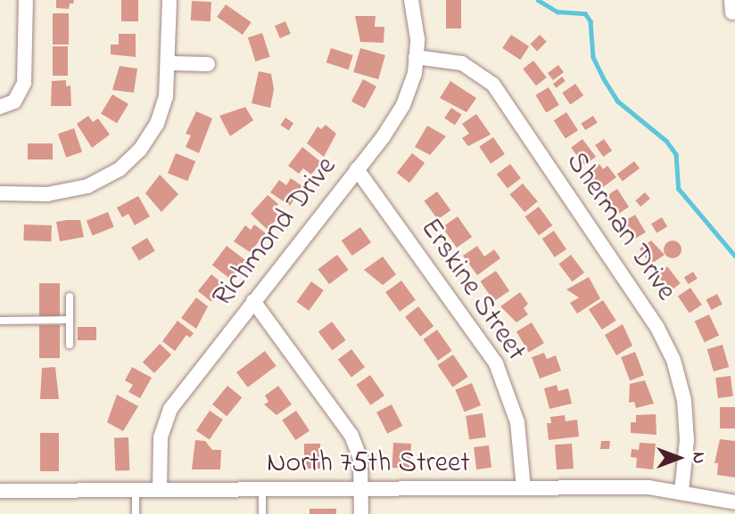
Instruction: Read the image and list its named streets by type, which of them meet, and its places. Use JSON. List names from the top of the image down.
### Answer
{
  "streets": {
    "street": [
      "Sherman Drive",
      "Richmond Drive",
      "Erskine Street",
      "North 75th Street"
    ]
  },
  "crossings": [
    ["Sherman Drive", "Richmond Drive"],
    ["Sherman Drive", "North 75th Street"],
    ["Richmond Drive", "Erskine Street"],
    ["Richmond Drive", "North 75th Street"],
    ["Erskine Street", "North 75th Street"]
  ],
  "north": "right"
}
